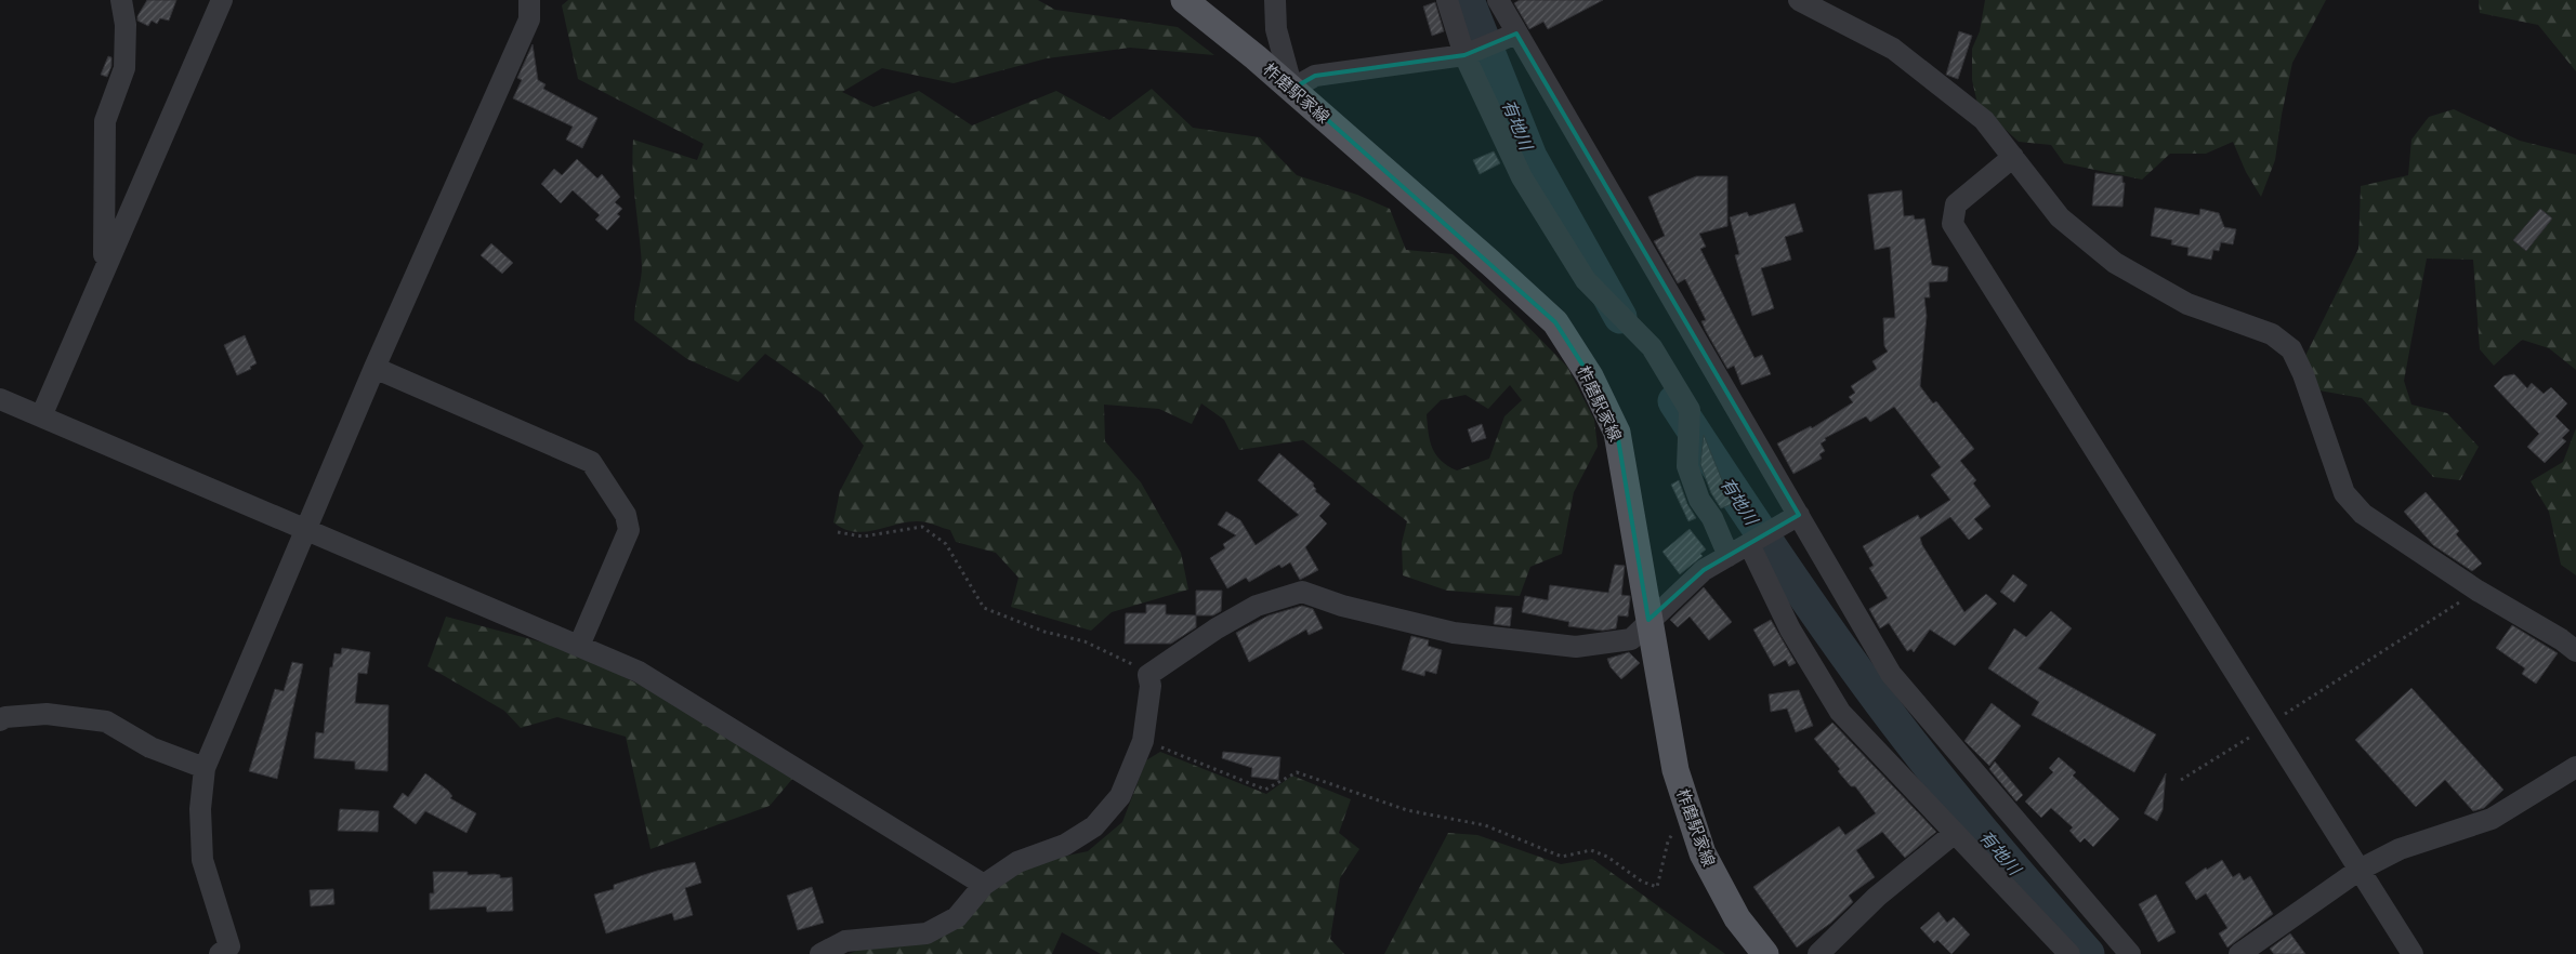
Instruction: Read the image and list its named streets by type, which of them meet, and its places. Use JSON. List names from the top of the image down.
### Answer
{
  "streets": {
    "main road": ["柞磨駅家線"]
  },
  "water": ["有地川"]
}
